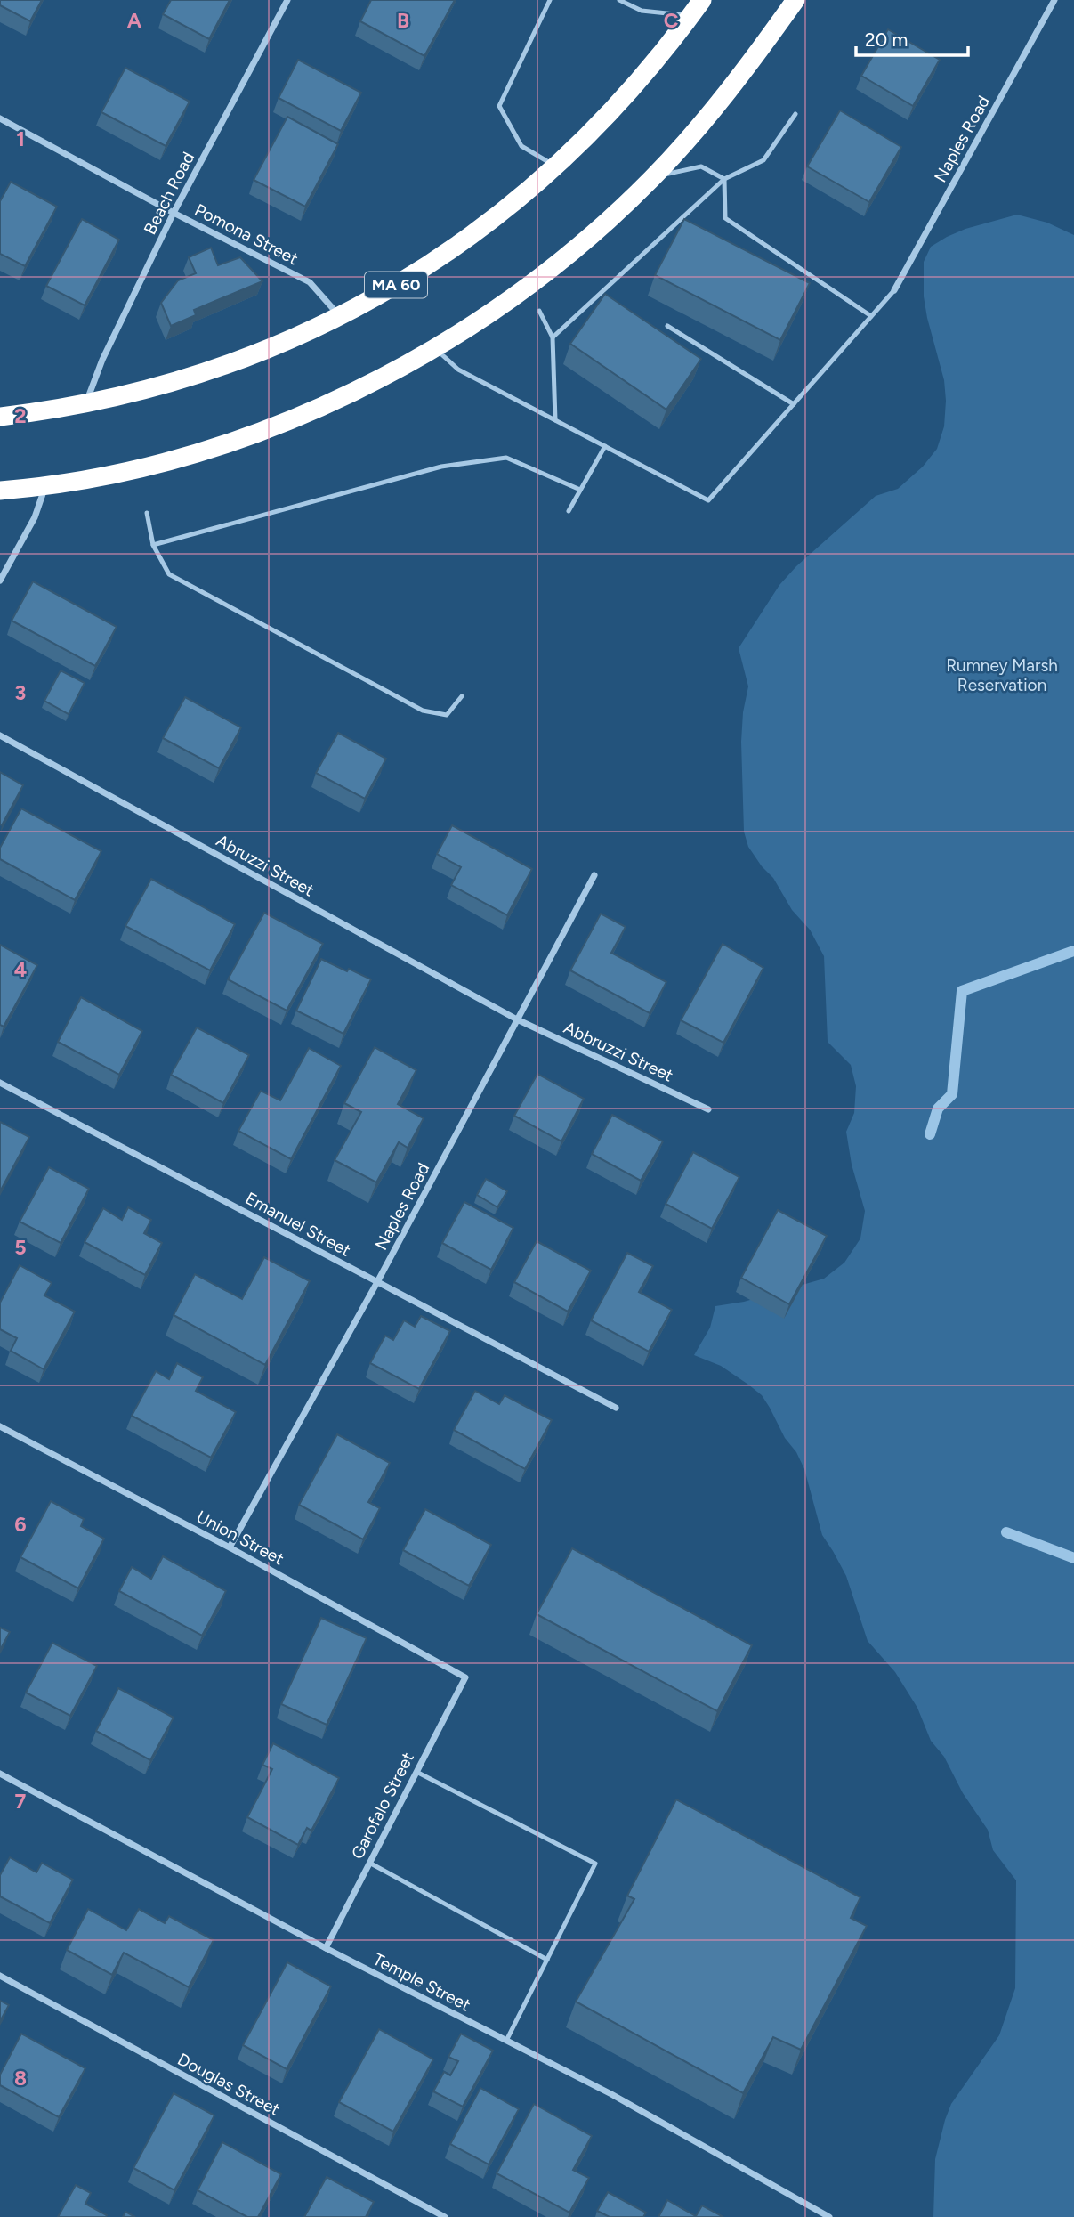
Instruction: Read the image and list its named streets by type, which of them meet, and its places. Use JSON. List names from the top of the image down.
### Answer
{
  "streets": {
    "highway": ["MA 60"],
    "street": [
      "Naples Road",
      "Beach Road",
      "Pomona Street",
      "Abruzzi Street",
      "Abbruzzi Street",
      "Emanuel Street",
      "Union Street",
      "Garofalo Street",
      "Temple Street",
      "Douglas Street"
    ]
  },
  "crossings": [
    ["Naples Road", "Abruzzi Street"],
    ["Naples Road", "Abbruzzi Street"],
    ["Naples Road", "Emanuel Street"],
    ["Naples Road", "Union Street"],
    ["Beach Road", "Pomona Street"],
    ["Beach Road", "MA 60"],
    ["Pomona Street", "MA 60"],
    ["Abruzzi Street", "Abbruzzi Street"],
    ["Union Street", "Garofalo Street"],
    ["Garofalo Street", "Temple Street"]
  ],
  "parks": ["Rumney Marsh Reservation"],
  "scale_bar": "20 m",
  "grid": {
    "columns": ["A", "B", "C"],
    "rows": [
      "1",
      "2",
      "3",
      "4",
      "5",
      "6",
      "7",
      "8"
    ]
  }
}
